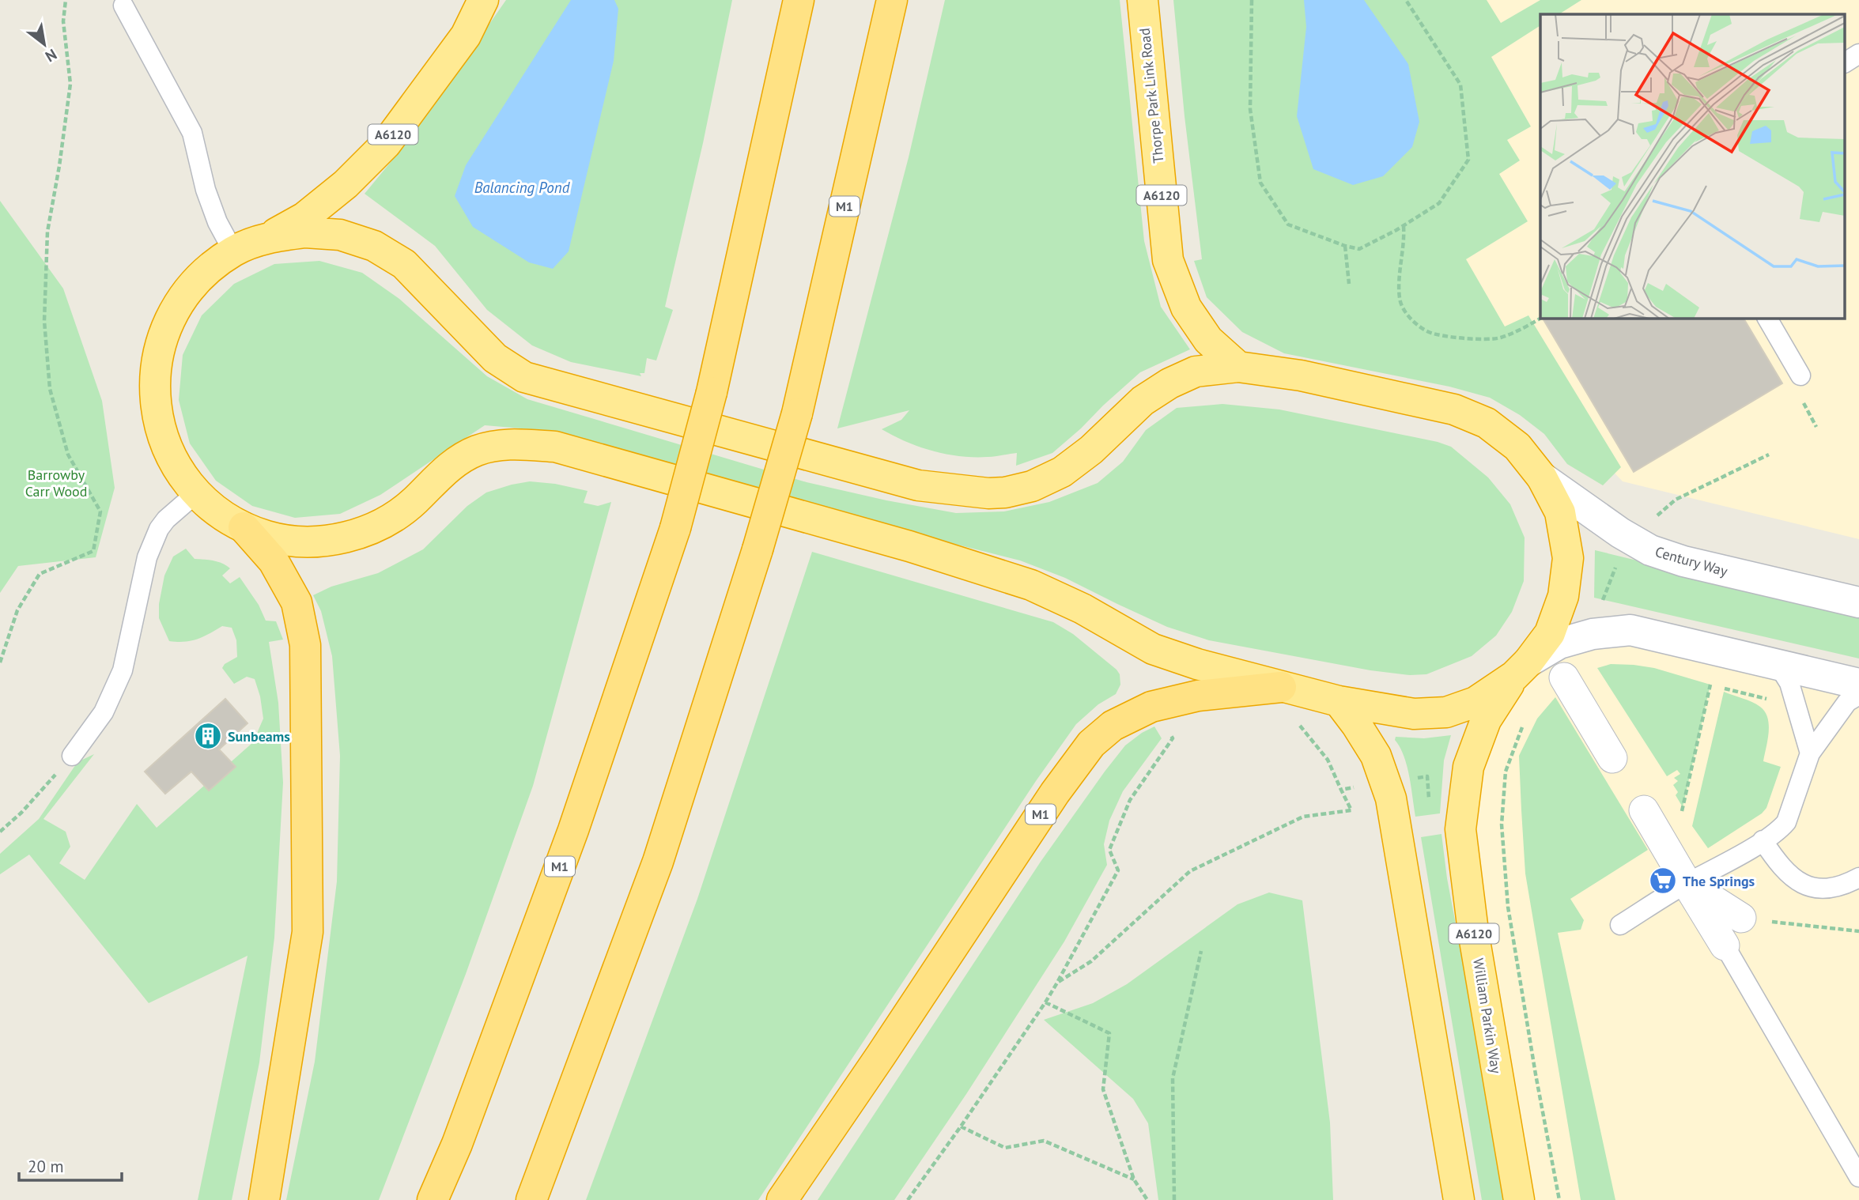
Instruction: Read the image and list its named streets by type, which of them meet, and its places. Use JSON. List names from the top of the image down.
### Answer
{
  "streets": {
    "highway": [
      "Thorpe Park Link Road",
      "A6120",
      "M1",
      "William Parkin Way"
    ],
    "street": ["Century Way"]
  },
  "water": ["Balancing Pond"],
  "parks": ["Barrowby Carr Wood"],
  "places": {
    "building": ["Sunbeams"],
    "supermarket": ["The Springs"]
  },
  "scale_bar": "20 m",
  "north": "bottom right"
}
